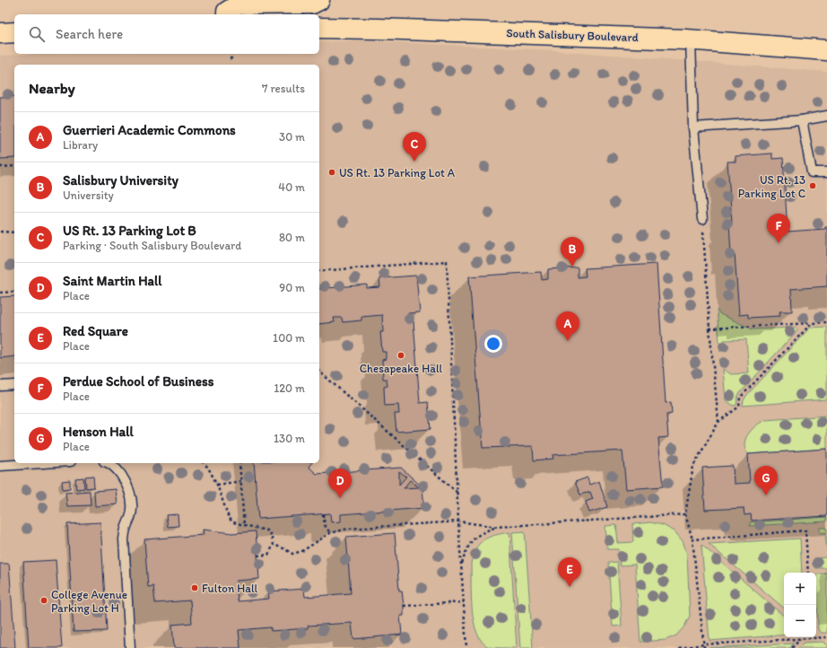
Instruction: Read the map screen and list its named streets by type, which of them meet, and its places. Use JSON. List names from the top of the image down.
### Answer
{
  "streets": {
    "main road": ["South Salisbury Boulevard"]
  },
  "places": [
    "US Rt. 13 Parking Lot A",
    "US Rt. 13 Parking Lot C",
    "Chesapeake Hall",
    "Fulton Hall",
    "College Avenue Parking Lot H"
  ],
  "page": {
    "search": "Search here",
    "heading": ["Nearby", "7 results"],
    "list": [
      {
        "mark": "A",
        "name": "Guerrieri Academic Commons",
        "note": "Library",
        "value": "30 m"
      },
      {
        "mark": "B",
        "name": "Salisbury University",
        "note": "University",
        "value": "40 m"
      },
      {
        "mark": "C",
        "name": "US Rt. 13 Parking Lot B",
        "note": "Parking · South Salisbury Boulevard",
        "value": "80 m"
      },
      {
        "mark": "D",
        "name": "Saint Martin Hall",
        "note": "Place",
        "value": "90 m"
      },
      {
        "mark": "E",
        "name": "Red Square",
        "note": "Place",
        "value": "100 m"
      },
      {
        "mark": "F",
        "name": "Perdue School of Business",
        "note": "Place",
        "value": "120 m"
      },
      {
        "mark": "G",
        "name": "Henson Hall",
        "note": "Place",
        "value": "130 m"
      }
    ],
    "pins": [
      "C",
      "F",
      "B",
      "A",
      "G",
      "D",
      "E"
    ],
    "map_buttons": ["+", "−"]
  }
}
